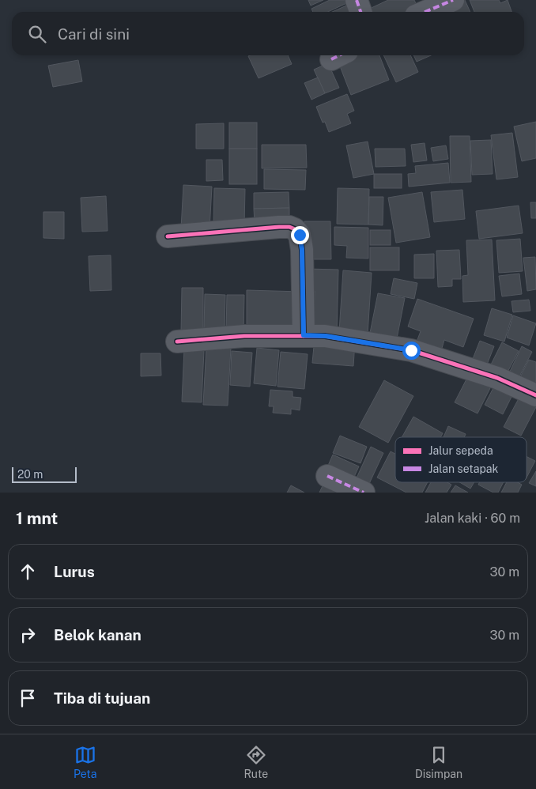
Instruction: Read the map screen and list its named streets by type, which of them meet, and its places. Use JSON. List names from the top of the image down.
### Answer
{
  "legend": ["Jalur sepeda", "Jalan setapak"],
  "scale_bar": "20 m",
  "page": {
    "search": "Cari di sini",
    "scale": "20 m",
    "heading": ["1 mnt", "Jalan kaki · 60 m"],
    "list": [
      ["Lurus", "30 m"],
      ["Belok kanan", "30 m"],
      "Tiba di tujuan"
    ],
    "nav": ["Peta", "Rute", "Disimpan"]
  }
}
